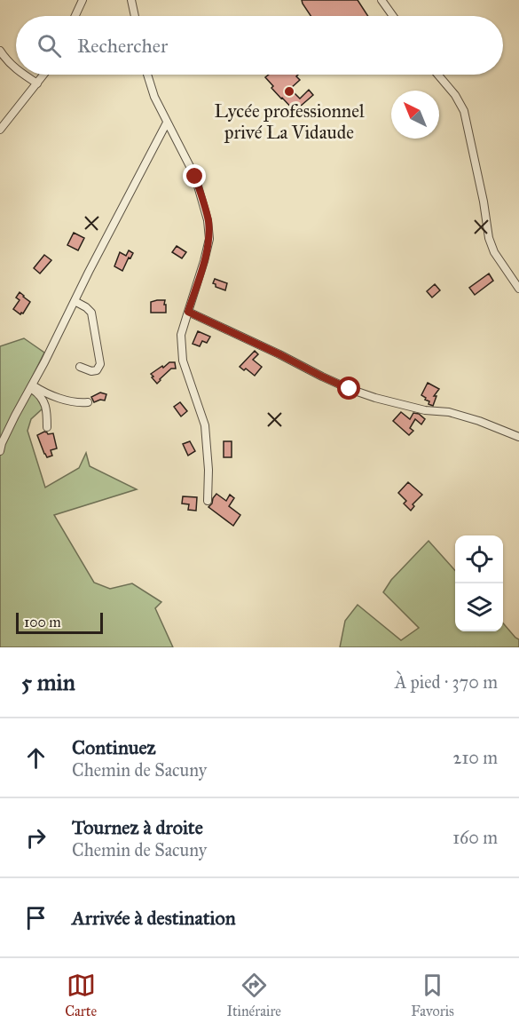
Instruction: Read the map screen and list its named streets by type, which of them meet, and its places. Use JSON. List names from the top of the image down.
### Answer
{
  "places": ["Lycée professionnel privé La Vidaude"],
  "scale_bar": "100 m",
  "north": "top left",
  "page": {
    "search": "Rechercher",
    "scale": "100 m",
    "heading": ["5 min", "À pied · 370 m"],
    "list": [
      ["Continuez", "Chemin de Sacuny", "210 m"],
      ["Tournez à droite", "Chemin de Sacuny", "160 m"],
      "Arrivée à destination"
    ],
    "nav": ["Carte", "Itinéraire", "Favoris"]
  }
}
